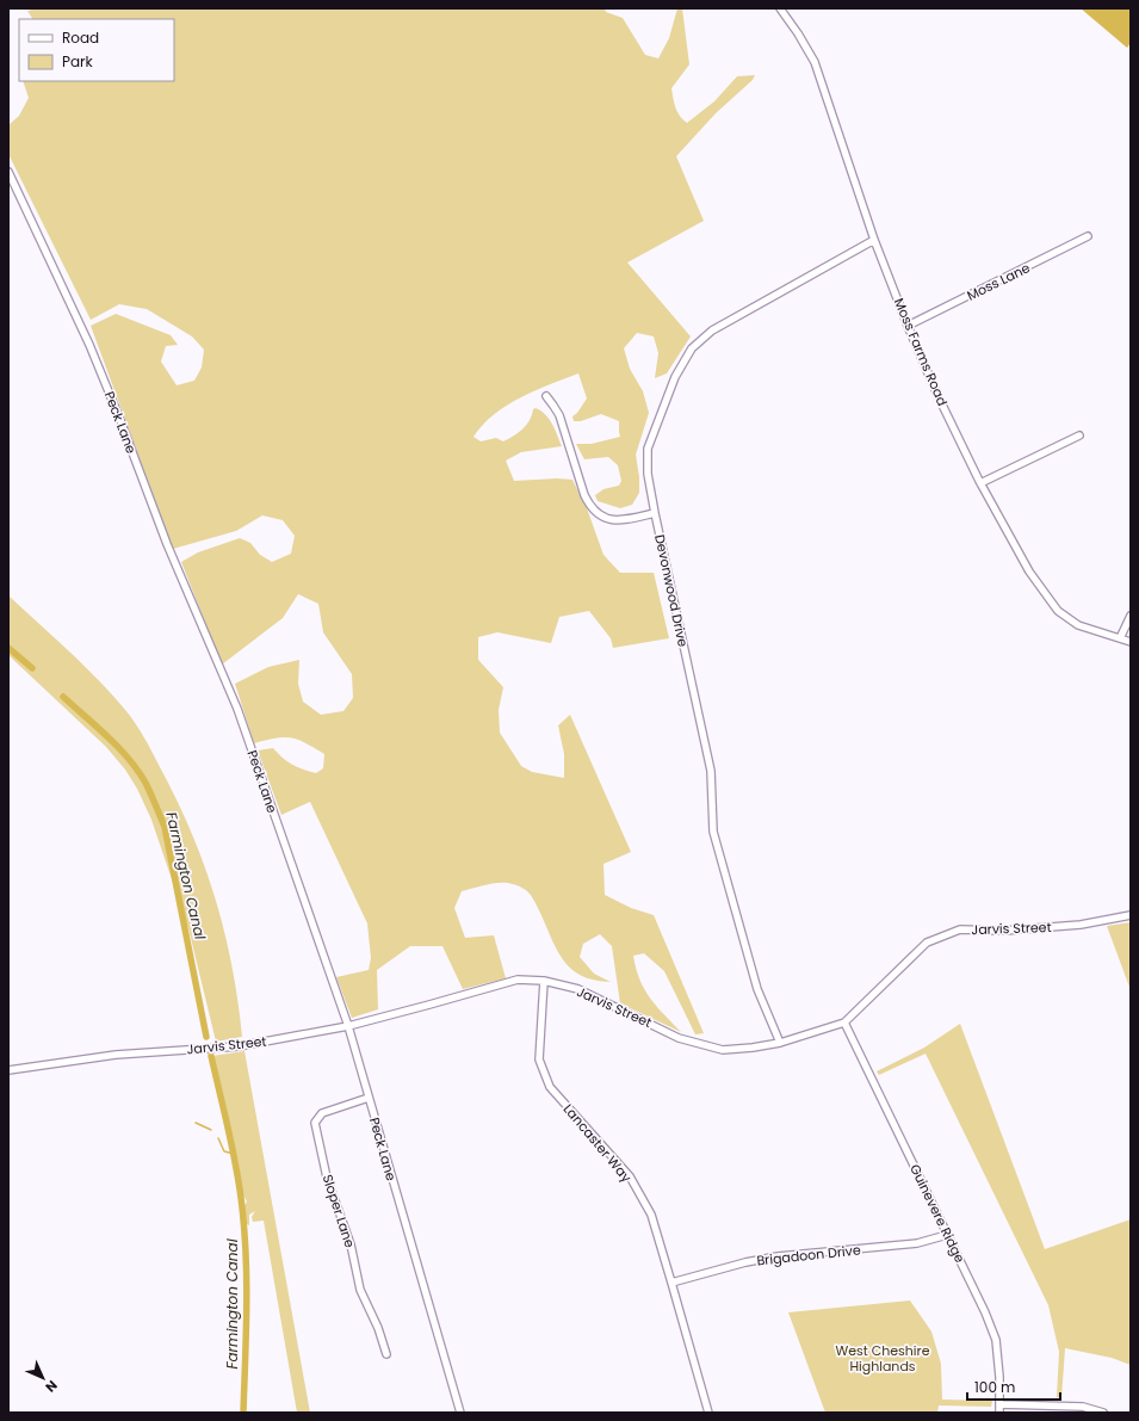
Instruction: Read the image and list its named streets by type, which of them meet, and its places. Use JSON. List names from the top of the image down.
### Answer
{
  "streets": {
    "street": [
      "Moss Lane",
      "Moss Farms Road",
      "Peck Lane",
      "Devonwood Drive",
      "Jarvis Street",
      "Lancaster Way",
      "Sloper Lane",
      "Guinevere Ridge",
      "Brigadoon Drive"
    ]
  },
  "crossings": [
    ["Moss Lane", "Moss Farms Road"],
    ["Moss Farms Road", "Devonwood Drive"],
    ["Peck Lane", "Jarvis Street"],
    ["Peck Lane", "Sloper Lane"],
    ["Devonwood Drive", "Jarvis Street"],
    ["Jarvis Street", "Lancaster Way"],
    ["Jarvis Street", "Guinevere Ridge"],
    ["Lancaster Way", "Brigadoon Drive"],
    ["Guinevere Ridge", "Brigadoon Drive"]
  ],
  "water": ["Farmington Canal"],
  "parks": ["West Cheshire Highlands"],
  "legend": ["Road", "Park"],
  "scale_bar": "100 m",
  "north": "bottom right"
}
